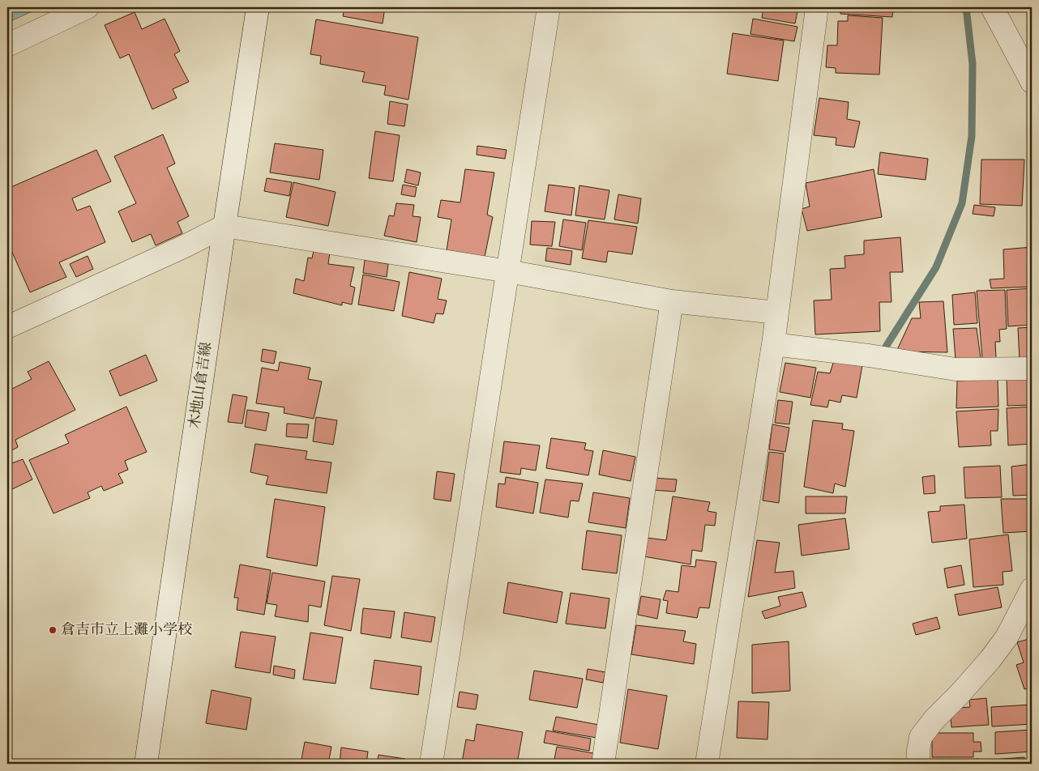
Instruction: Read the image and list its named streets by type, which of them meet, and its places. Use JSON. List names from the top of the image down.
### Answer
{
  "streets": {
    "street": ["木地山倉吉線"]
  },
  "places": ["倉吉市立上灘小学校"]
}
